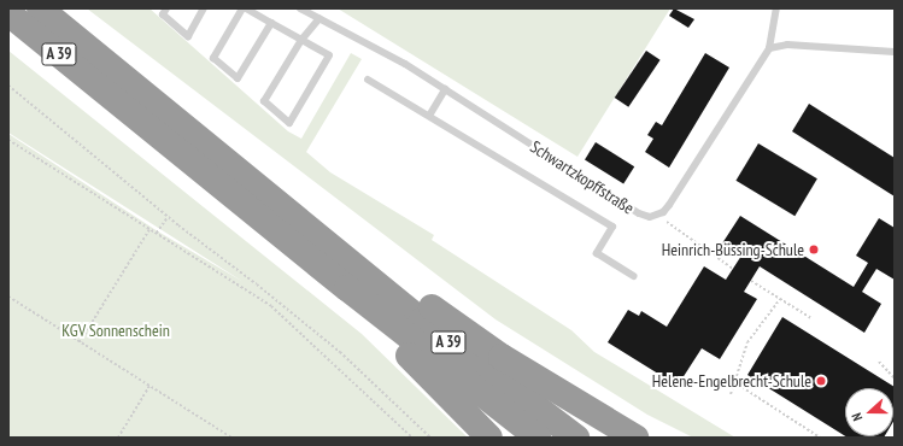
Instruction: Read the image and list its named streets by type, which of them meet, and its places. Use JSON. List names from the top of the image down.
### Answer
{
  "streets": {
    "highway": ["A 39"],
    "lane": ["Schwartzkopffstraße"]
  },
  "parks": ["KGV Sonnenschein"],
  "places": ["Heinrich-Büssing-Schule", "Helene-Engelbrecht-Schule"],
  "north": "left"
}
